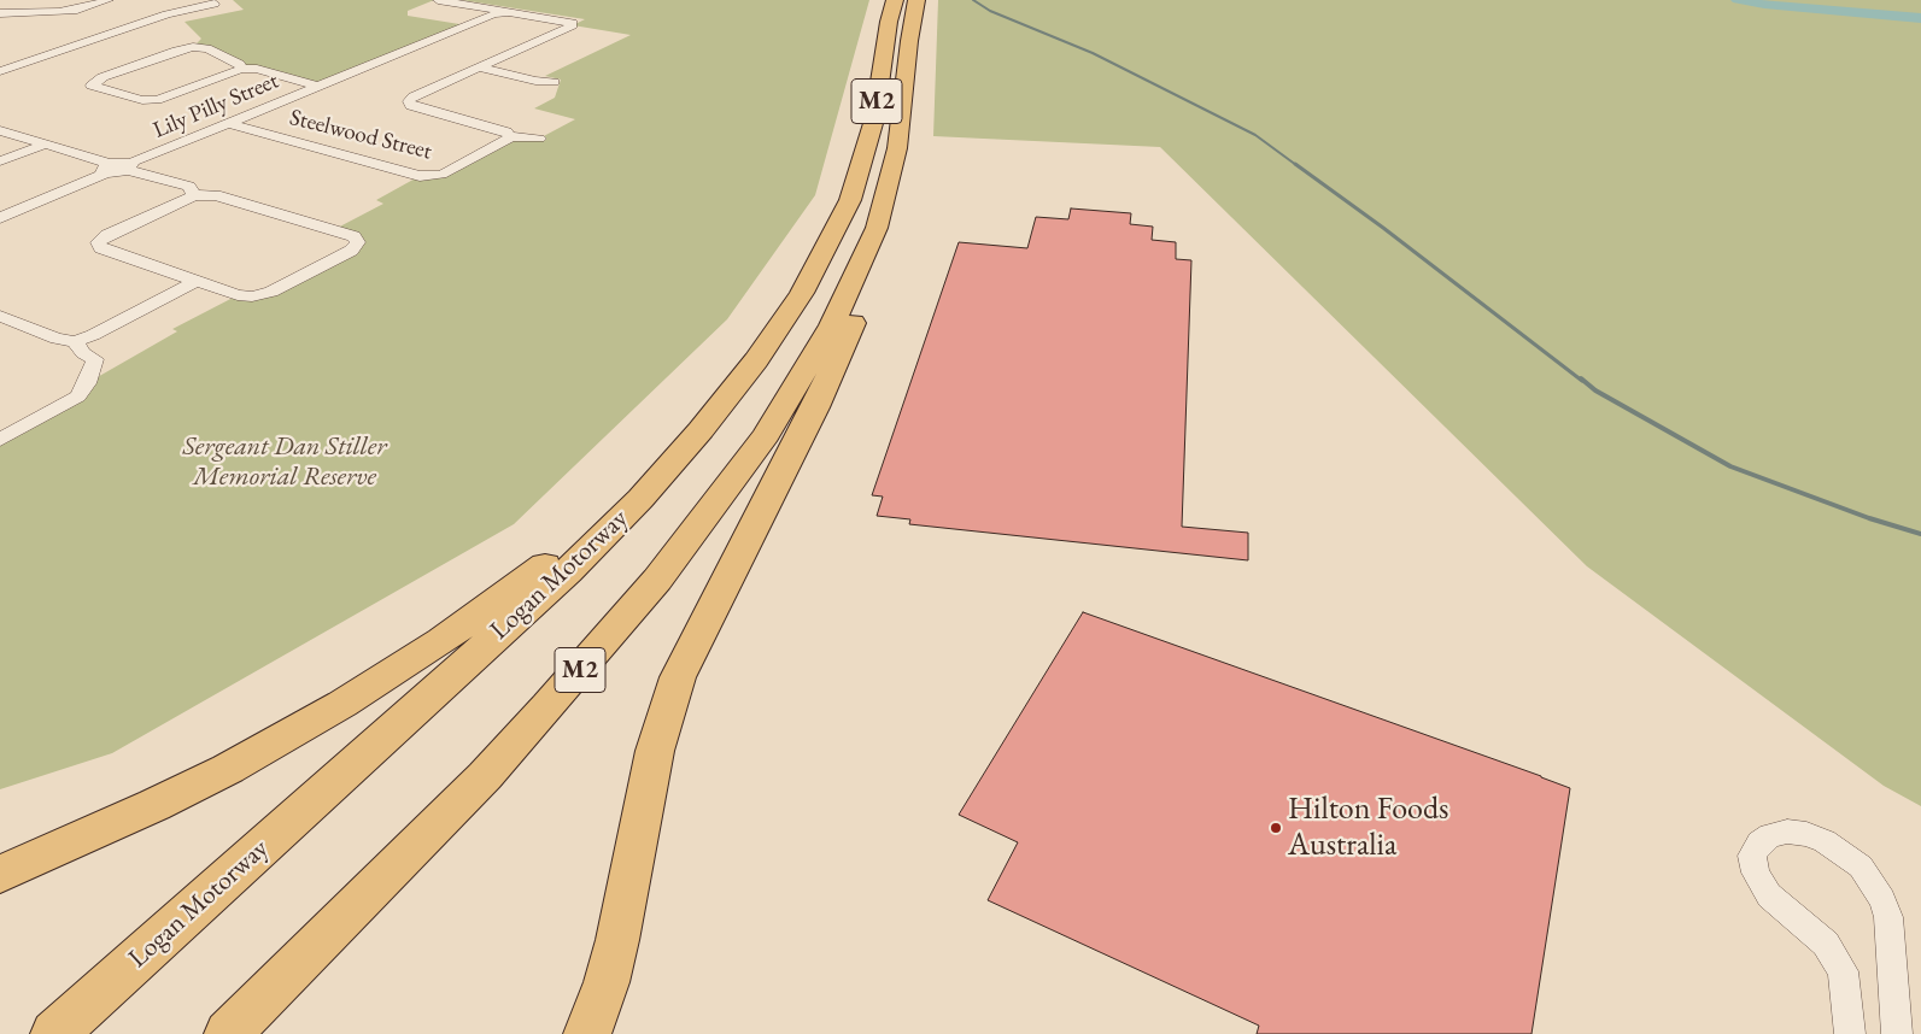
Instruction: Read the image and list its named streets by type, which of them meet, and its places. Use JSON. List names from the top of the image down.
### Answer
{
  "streets": {
    "highway": ["M2", "Logan Motorway"],
    "street": ["Lily Pilly Street", "Steelwood Street"]
  },
  "crossings": [
    ["Lily Pilly Street", "Steelwood Street"]
  ],
  "parks": ["Sergeant Dan Stiller Memorial Reserve"],
  "places": ["Hilton Foods Australia"]
}
